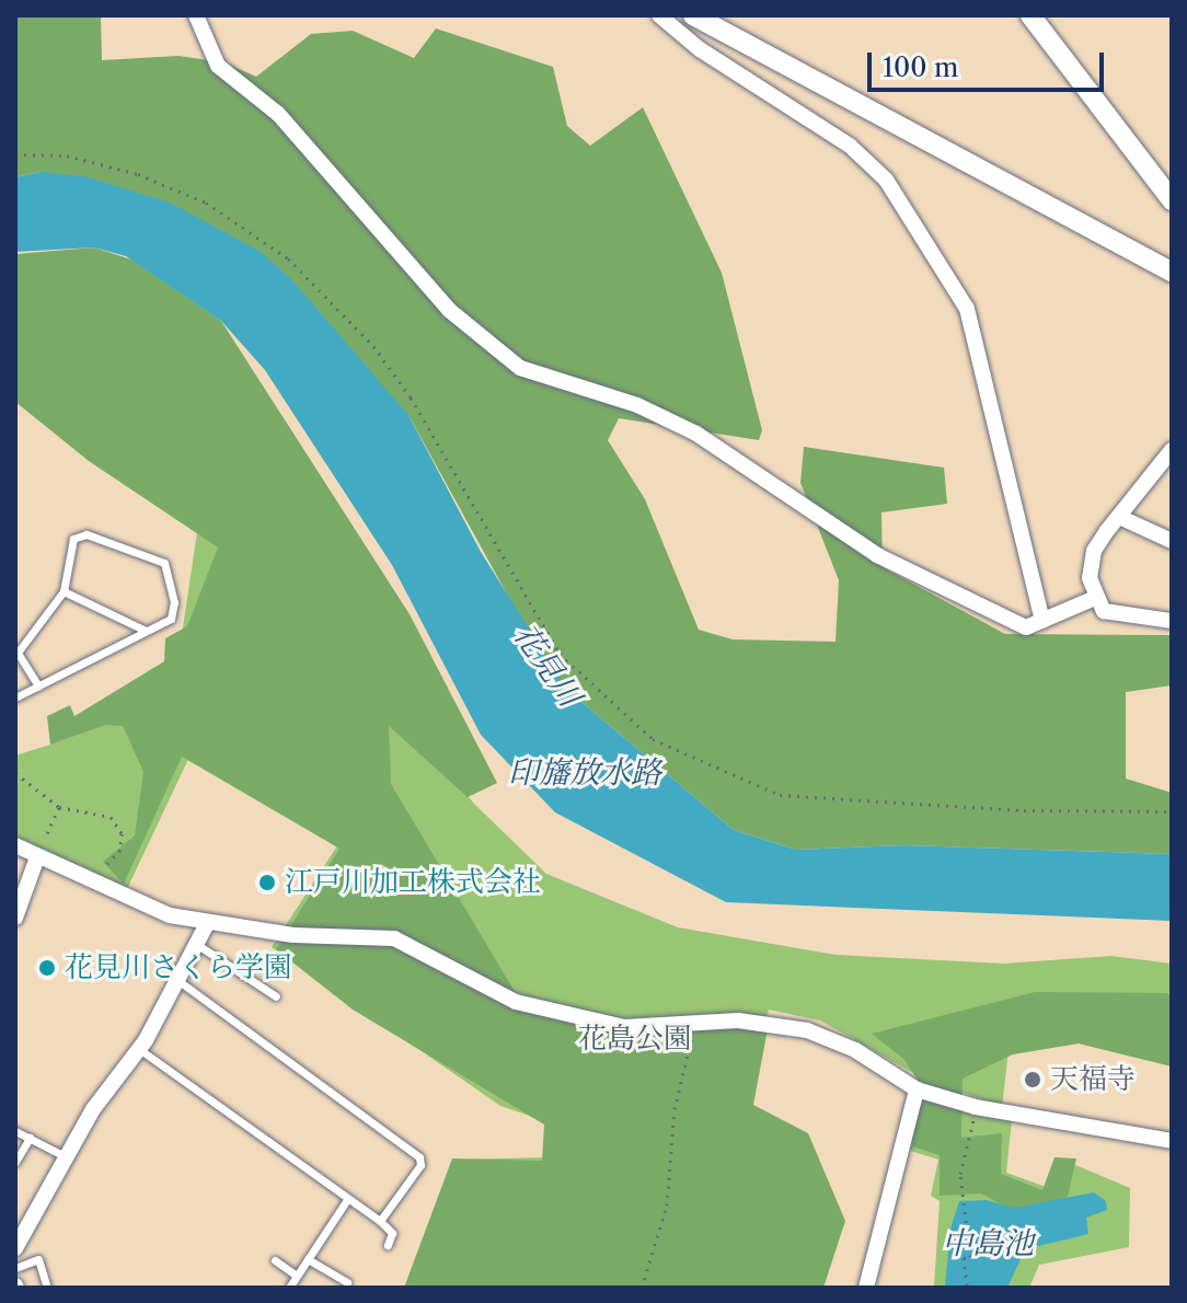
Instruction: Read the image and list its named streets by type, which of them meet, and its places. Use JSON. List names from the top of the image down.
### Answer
{
  "water": ["花見川", "印旛放水路", "中島池"],
  "parks": ["花島公園"],
  "places": ["江戸川加工株式会社", "花見川さくら学園", "天福寺"],
  "scale_bar": "100 m"
}
